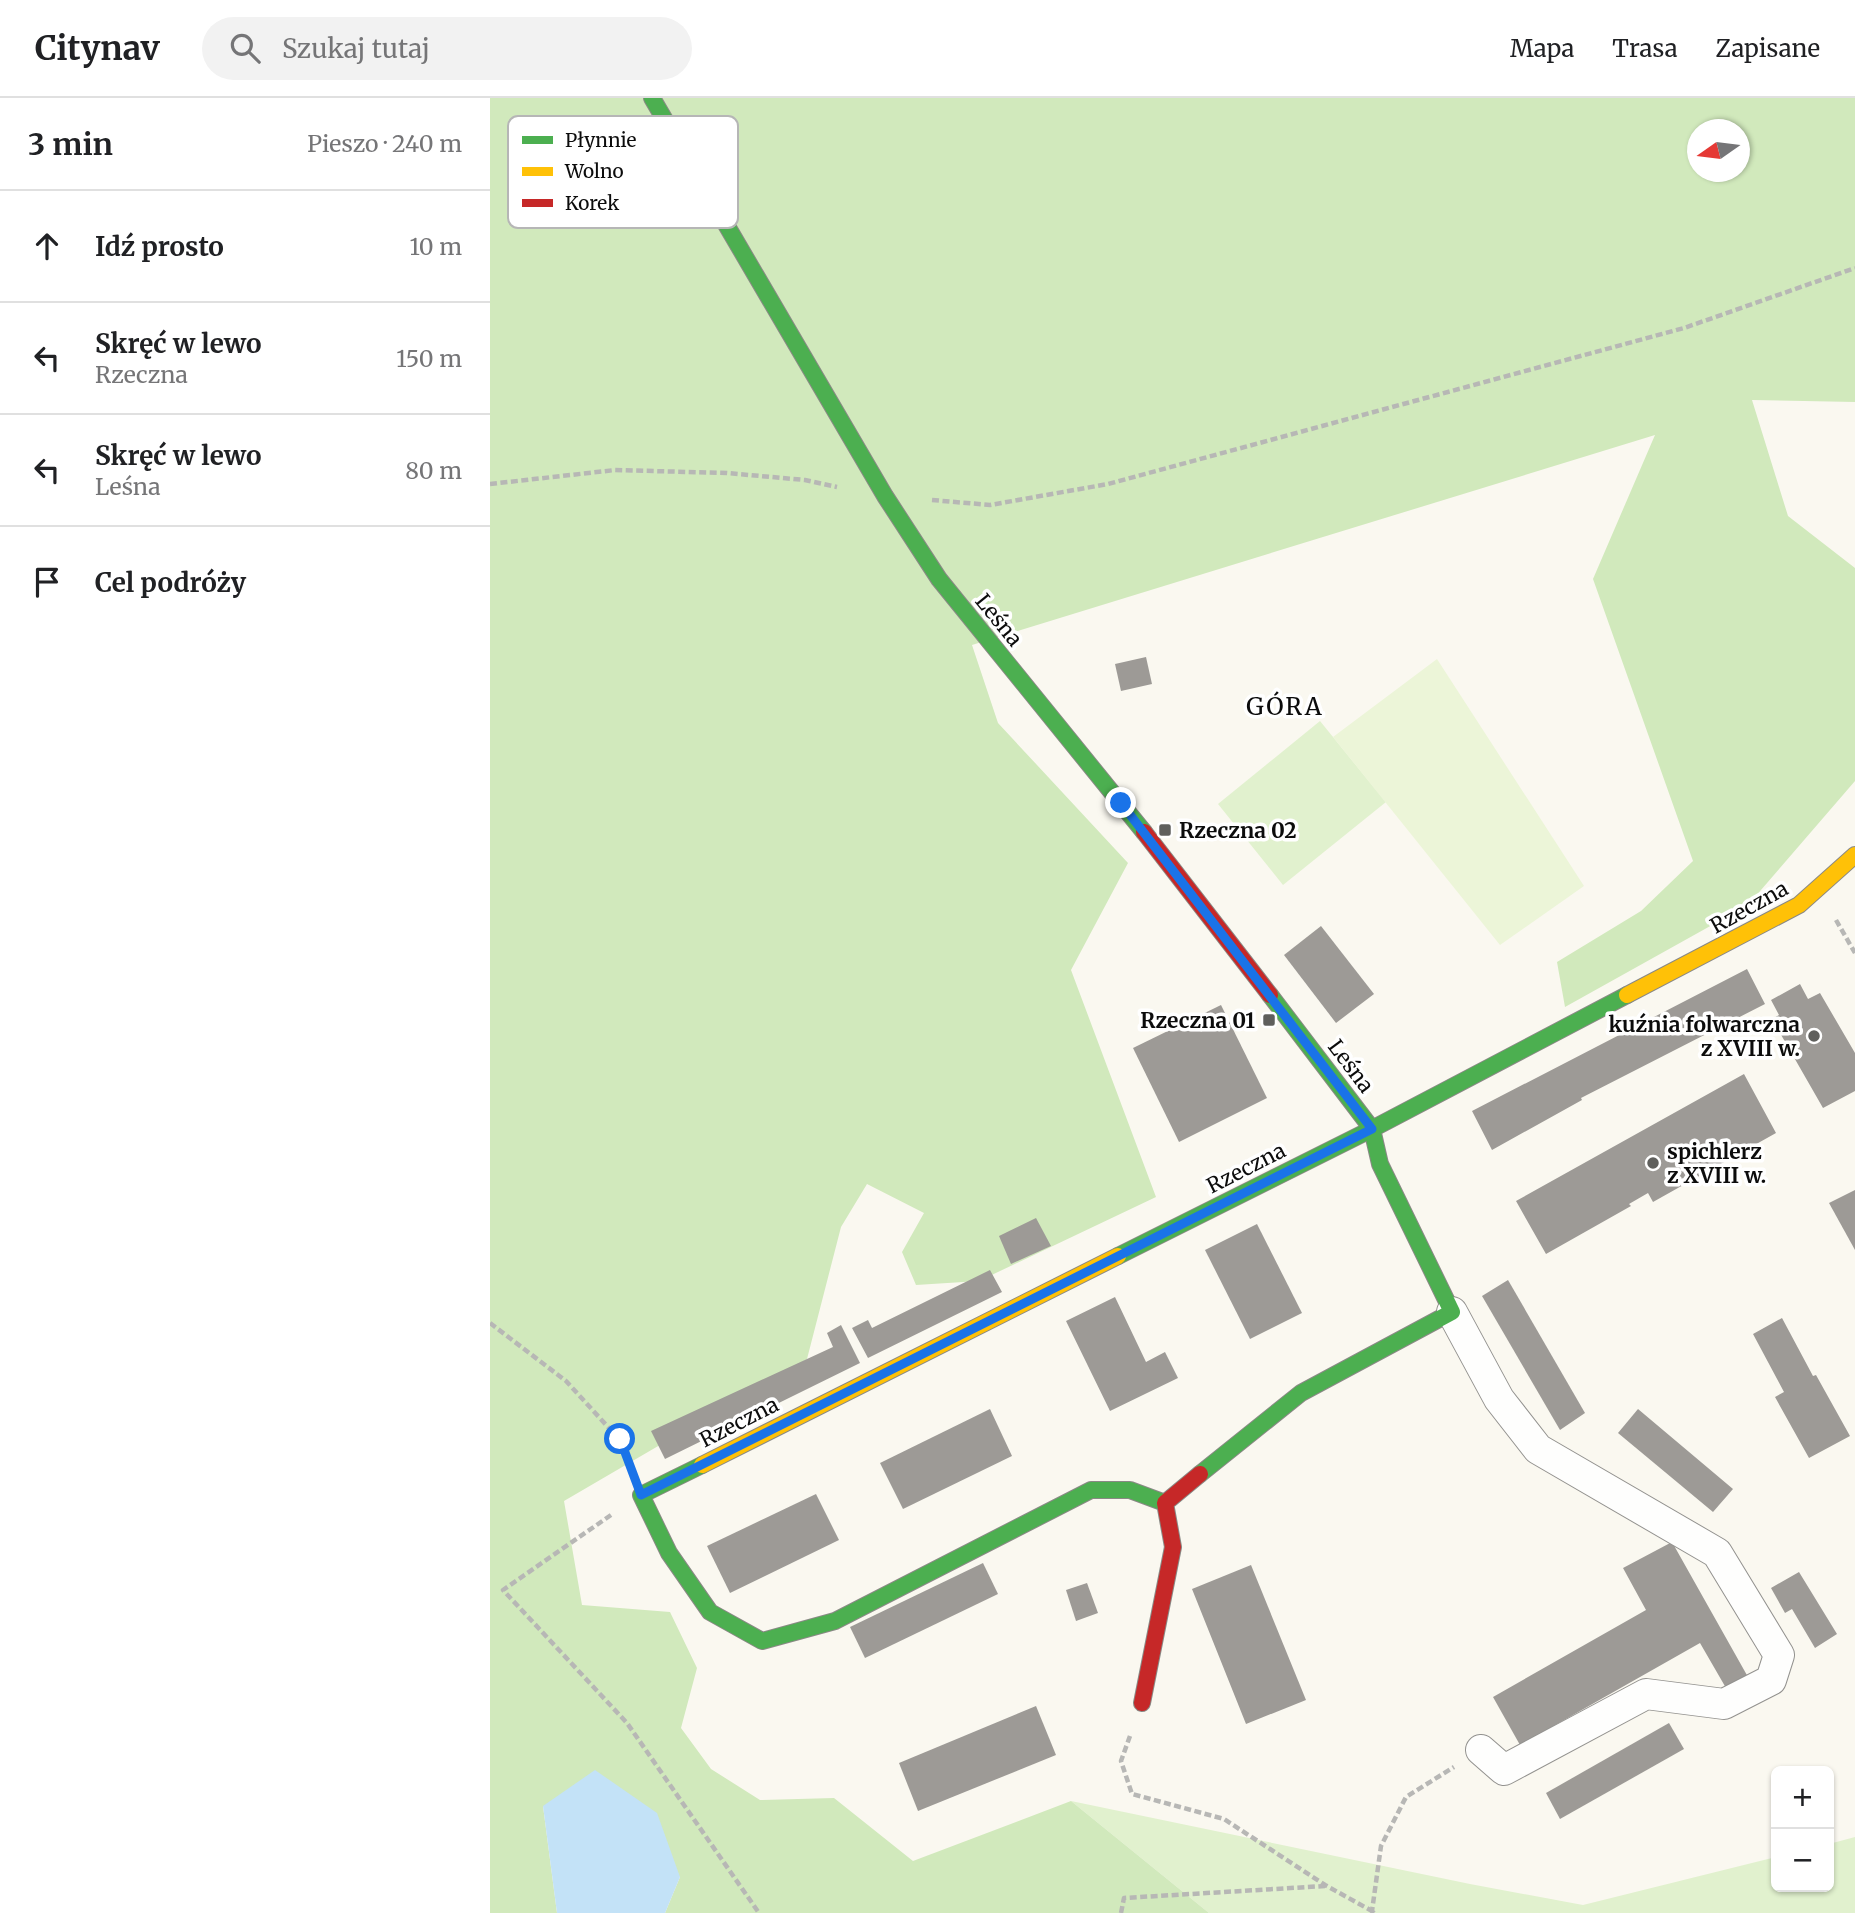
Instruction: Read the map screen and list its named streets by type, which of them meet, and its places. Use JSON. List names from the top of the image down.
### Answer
{
  "streets": {
    "street": ["Leśna", "Rzeczna"]
  },
  "crossings": [
    ["Leśna", "Rzeczna"]
  ],
  "districts": ["GÓRA"],
  "places": {
    "transit": ["Rzeczna 02", "Rzeczna 01"],
    "other": ["kuźnia folwarczna z XVIII w.", "spichlerz z XVIII w."]
  },
  "legend": ["Płynnie", "Wolno", "Korek"],
  "north": "left",
  "page": {
    "header": "Citynav",
    "search": "Szukaj tutaj",
    "nav": ["Mapa", "Trasa", "Zapisane"],
    "heading": ["3 min", "Pieszo · 240 m"],
    "list": [
      ["Idź prosto", "10 m"],
      ["Skręć w lewo", "Rzeczna", "150 m"],
      ["Skręć w lewo", "Leśna", "80 m"],
      "Cel podróży"
    ],
    "map_buttons": ["+", "−"]
  }
}
